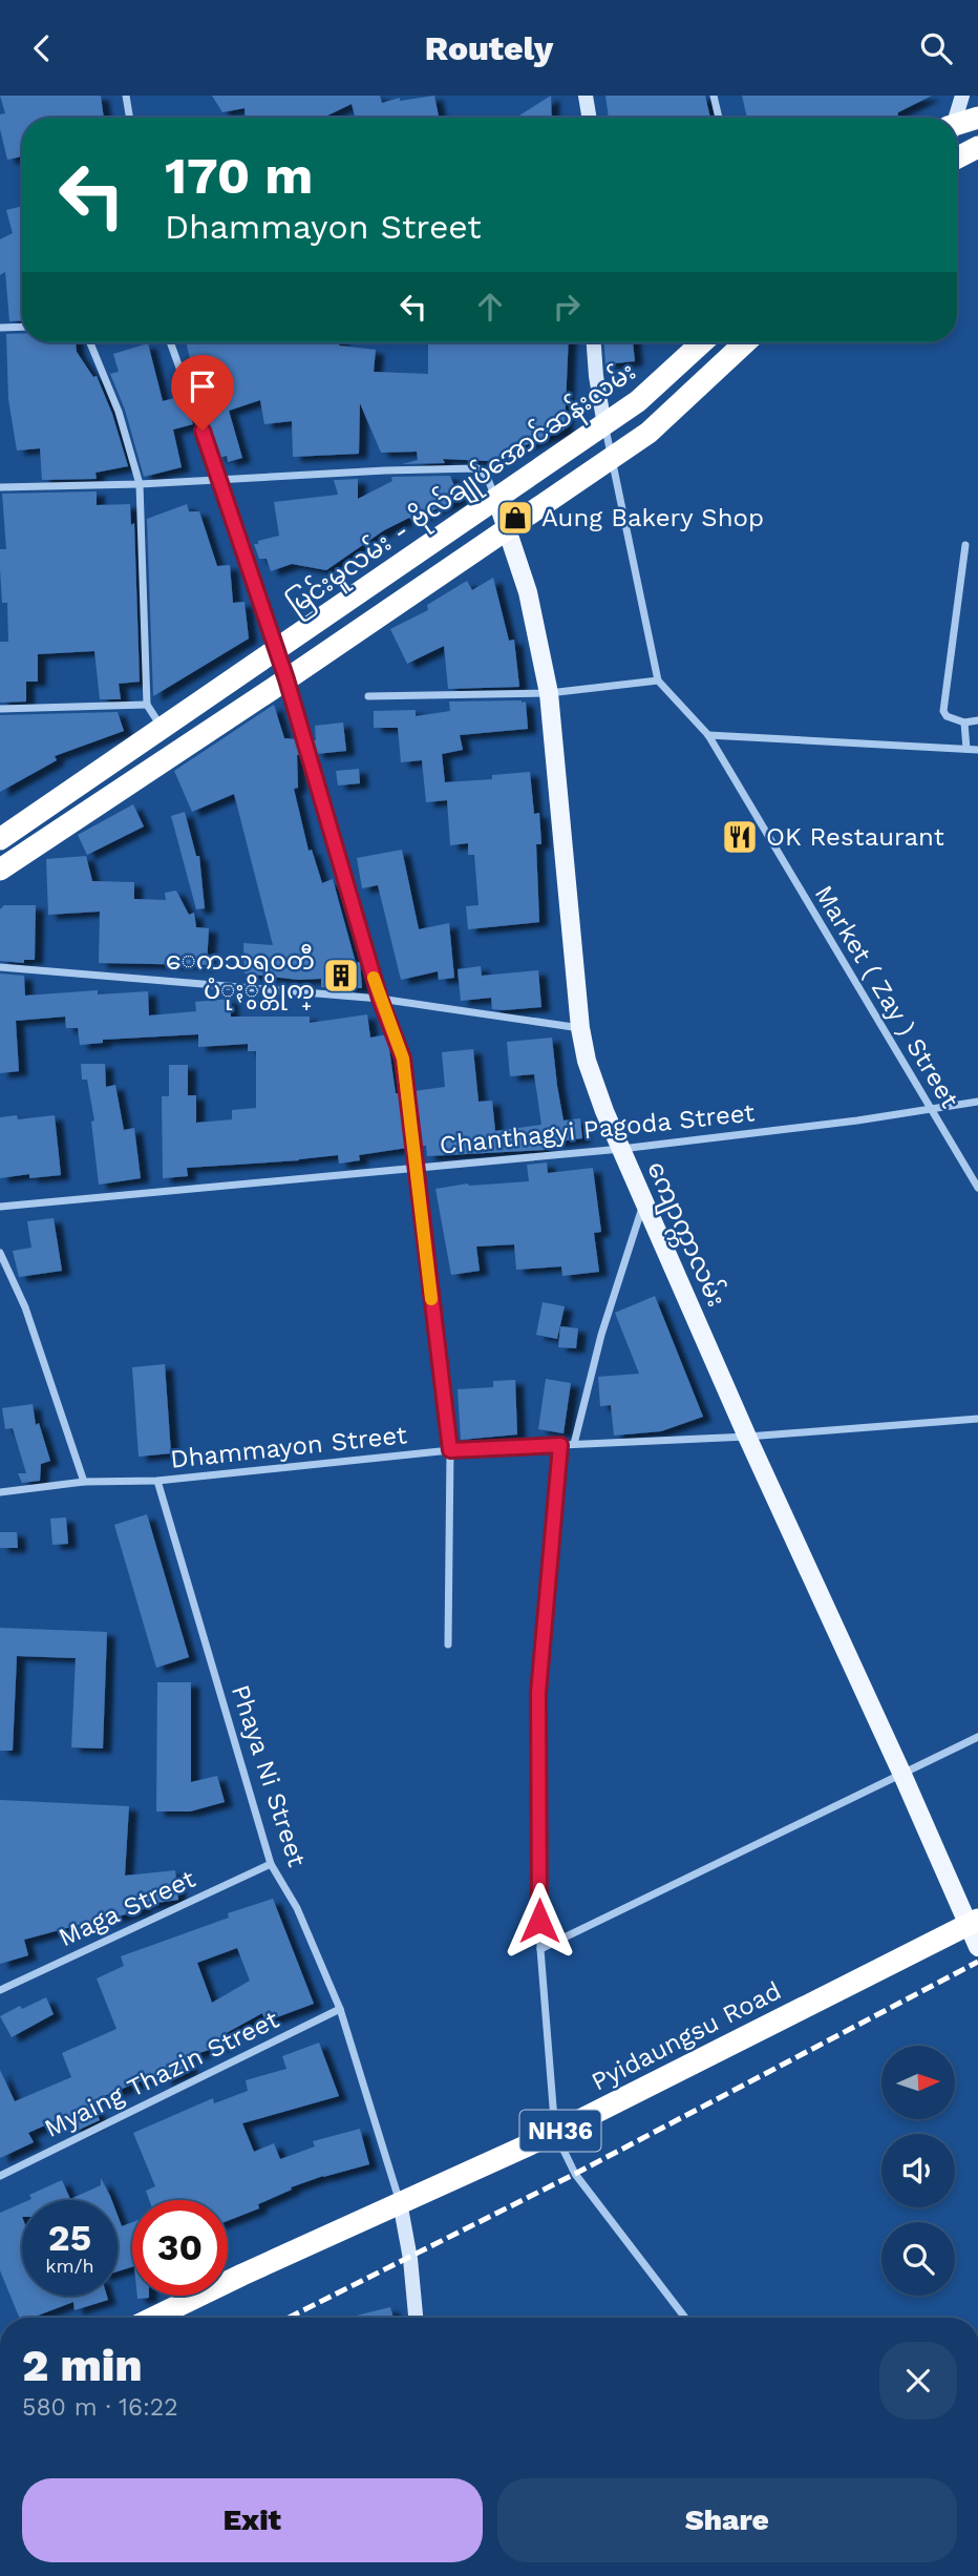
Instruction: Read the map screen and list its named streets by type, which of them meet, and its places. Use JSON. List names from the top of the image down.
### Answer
{
  "streets": {
    "highway": ["မြင်းမူလမ်း - ဗိုလ်ချုပ်အောင်ဆန်းလမ်း", "Pyidaungsu Road", "NH36"],
    "main road": ["ကျောက္ကာလမ်း"],
    "street": [
      "Market ( Zay ) Street",
      "Chanthagyi Pagoda Street",
      "Dhammayon Street",
      "Phaya Ni Street",
      "Maga Street",
      "Myaing Thazin Street"
    ]
  },
  "crossings": [
    ["မြင်းမူလမ်း - ဗိုလ်ချုပ်အောင်ဆန်းလမ်း", "ကျောက္ကာလမ်း"],
    ["Market ( Zay ) Street", "Chanthagyi Pagoda Street"],
    ["Chanthagyi Pagoda Street", "ကျောက္ကာလမ်း"],
    ["ကျောက္ကာလမ်း", "Dhammayon Street"],
    ["ကျောက္ကာလမ်း", "Pyidaungsu Road"],
    ["Dhammayon Street", "Phaya Ni Street"],
    ["Phaya Ni Street", "Maga Street"],
    ["Phaya Ni Street", "Pyidaungsu Road"],
    ["Phaya Ni Street", "Myaing Thazin Street"]
  ],
  "places": {
    "shop": ["Aung Bakery Shop"],
    "restaurant": ["OK Restaurant"],
    "building": ["ေကသရ၀တီ ပံုႏွိပ္တိုက္"]
  },
  "north": "right",
  "page": {
    "header": "Routely",
    "turn": ["170 m", "Dhammayon Street"],
    "speed": "25 km/h",
    "limit": "30",
    "heading": ["2 min", "580 m · 16:22"],
    "buttons": ["Exit", "Share"]
  }
}
